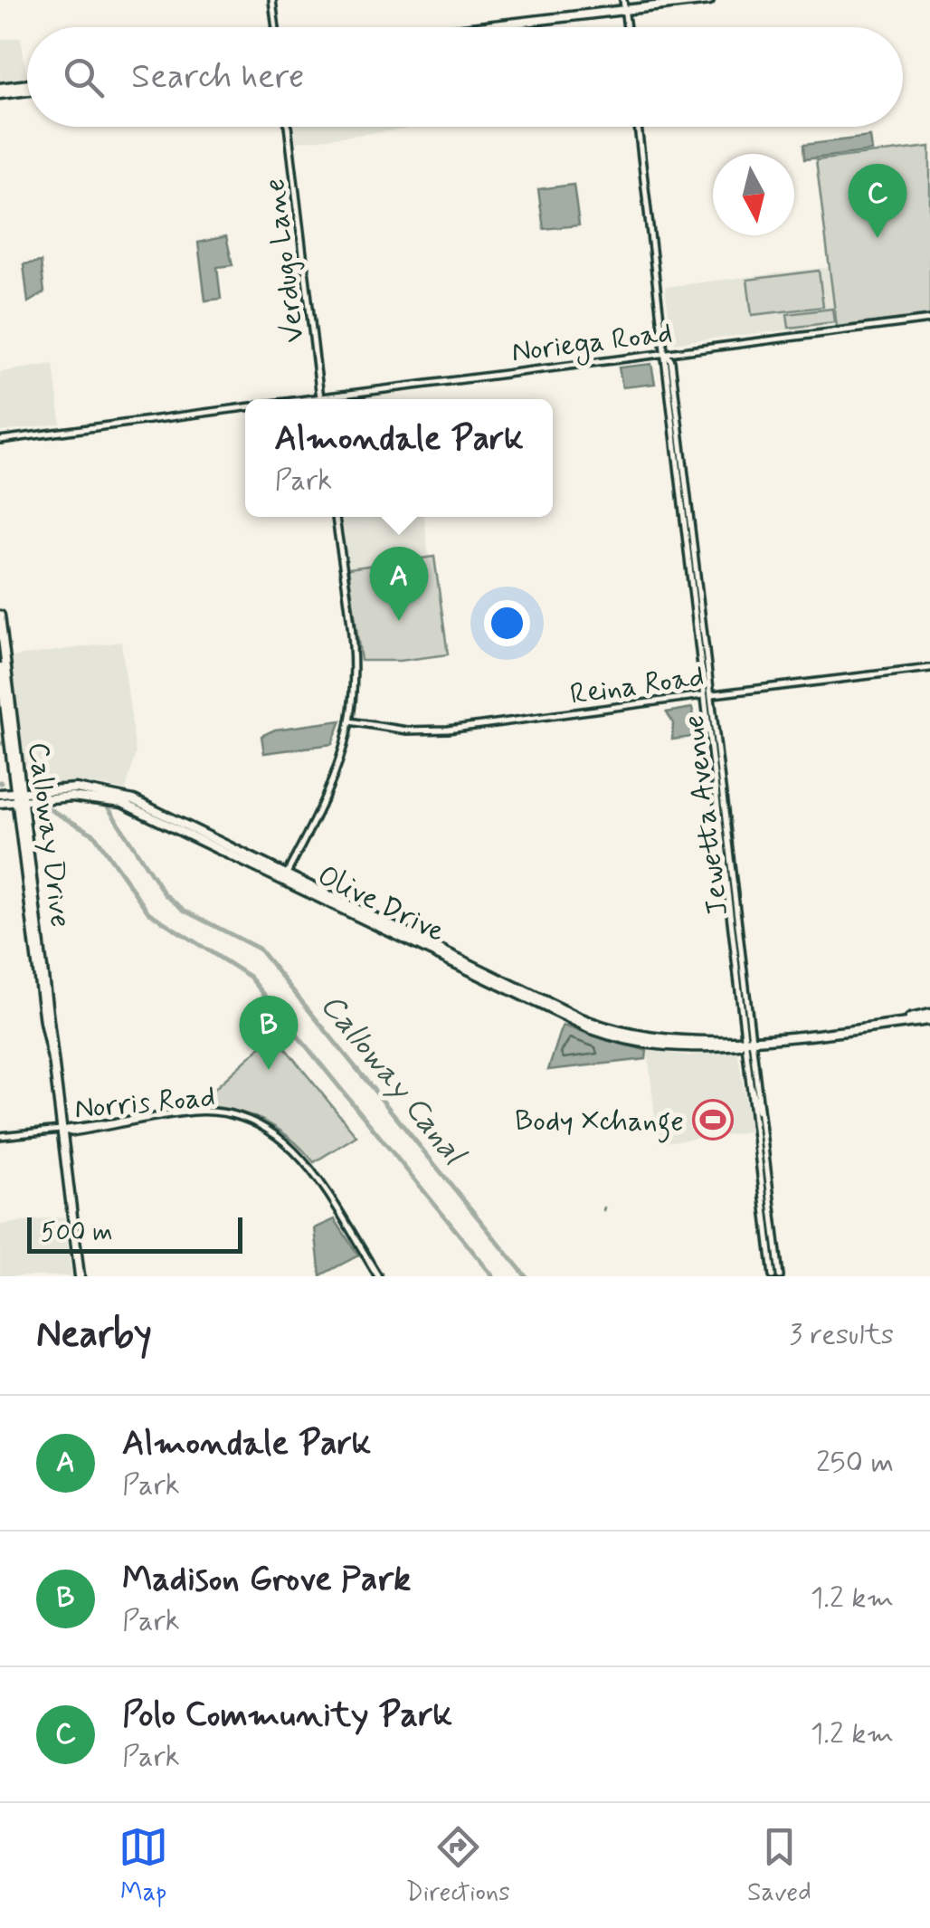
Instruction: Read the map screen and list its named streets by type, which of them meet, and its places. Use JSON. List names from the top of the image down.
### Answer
{
  "streets": {
    "main road": ["Calloway Drive", "Olive Drive"],
    "street": [
      "Verdugo Lane",
      "Noriega Road",
      "Reina Road",
      "Jewetta Avenue",
      "Norris Road"
    ]
  },
  "crossings": [
    ["Verdugo Lane", "Noriega Road"],
    ["Noriega Road", "Jewetta Avenue"],
    ["Reina Road", "Jewetta Avenue"],
    ["Jewetta Avenue", "Olive Drive"],
    ["Calloway Drive", "Olive Drive"],
    ["Calloway Drive", "Norris Road"]
  ],
  "water": ["Calloway Canal"],
  "places": {
    "sports": ["Body Xchange"]
  },
  "scale_bar": "500 m",
  "north": "bottom",
  "page": {
    "search": "Search here",
    "pins": ["C", "A", "B"],
    "popup": ["Almondale Park", "Park"],
    "scale": "500 m",
    "heading": ["Nearby", "3 results"],
    "list": [
      {
        "mark": "A",
        "name": "Almondale Park",
        "note": "Park",
        "value": "250 m"
      },
      {
        "mark": "B",
        "name": "Madison Grove Park",
        "note": "Park",
        "value": "1.2 km"
      },
      {
        "mark": "C",
        "name": "Polo Community Park",
        "note": "Park",
        "value": "1.2 km"
      }
    ],
    "nav": ["Map", "Directions", "Saved"]
  }
}
